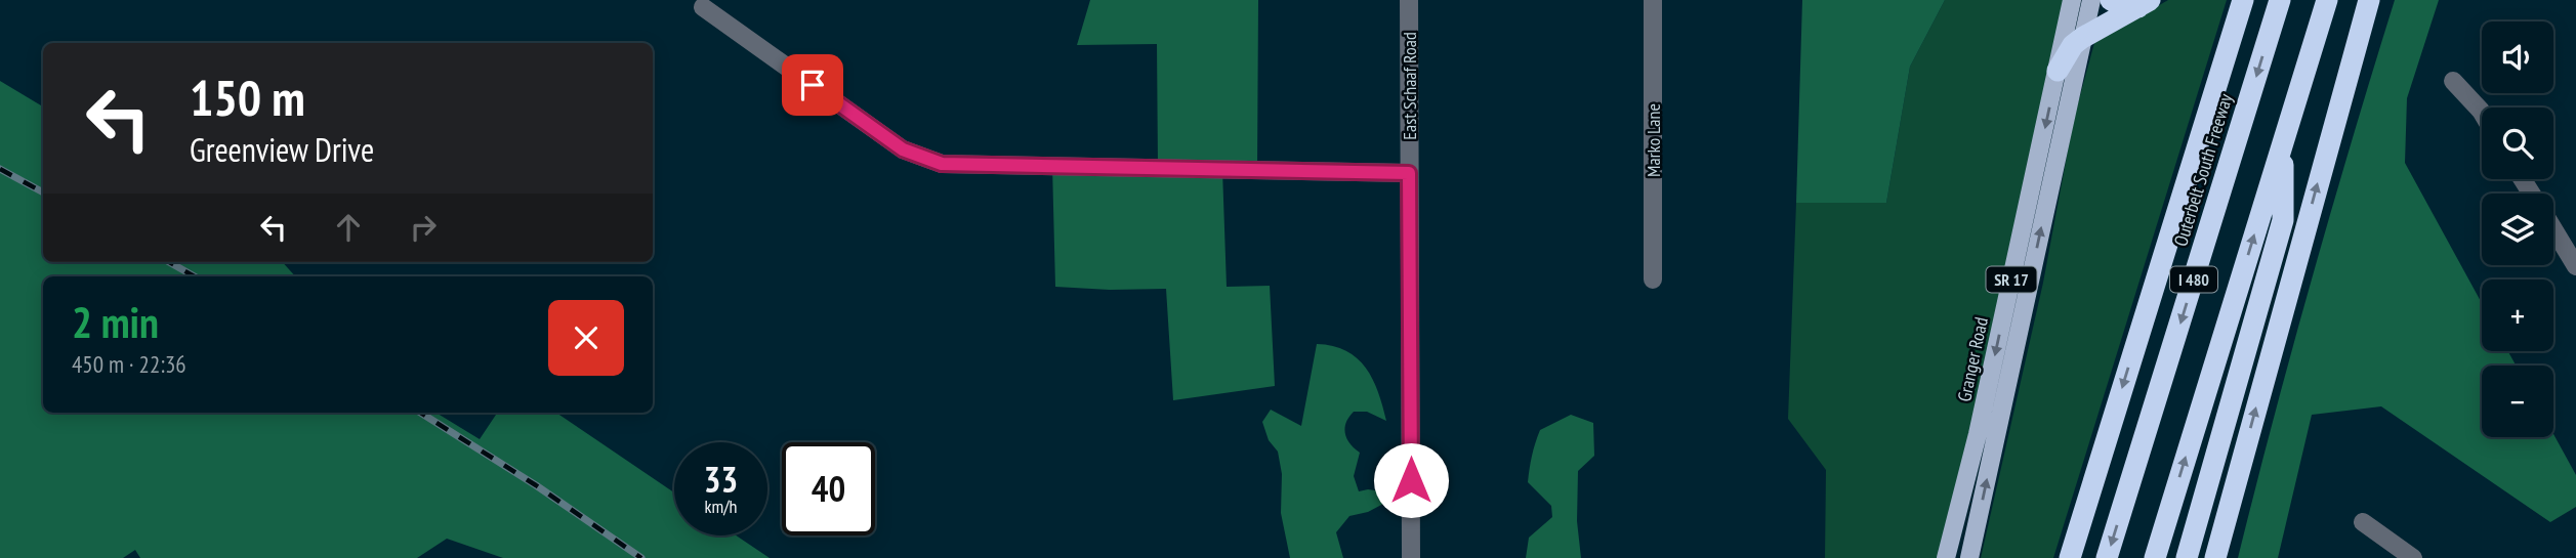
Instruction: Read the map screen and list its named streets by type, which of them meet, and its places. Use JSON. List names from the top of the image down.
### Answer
{
  "streets": {
    "highway": ["Outerbelt South Freeway", "I 480"],
    "main road": ["SR 17", "Granger Road"],
    "street": ["East Schaaf Road", "Marko Lane"]
  },
  "page": {
    "map_buttons": ["+", "−"],
    "turn": ["150 m", "Greenview Drive"],
    "heading": ["2 min", "450 m · 22:36"],
    "speed": "33 km/h",
    "limit": "40"
  }
}
